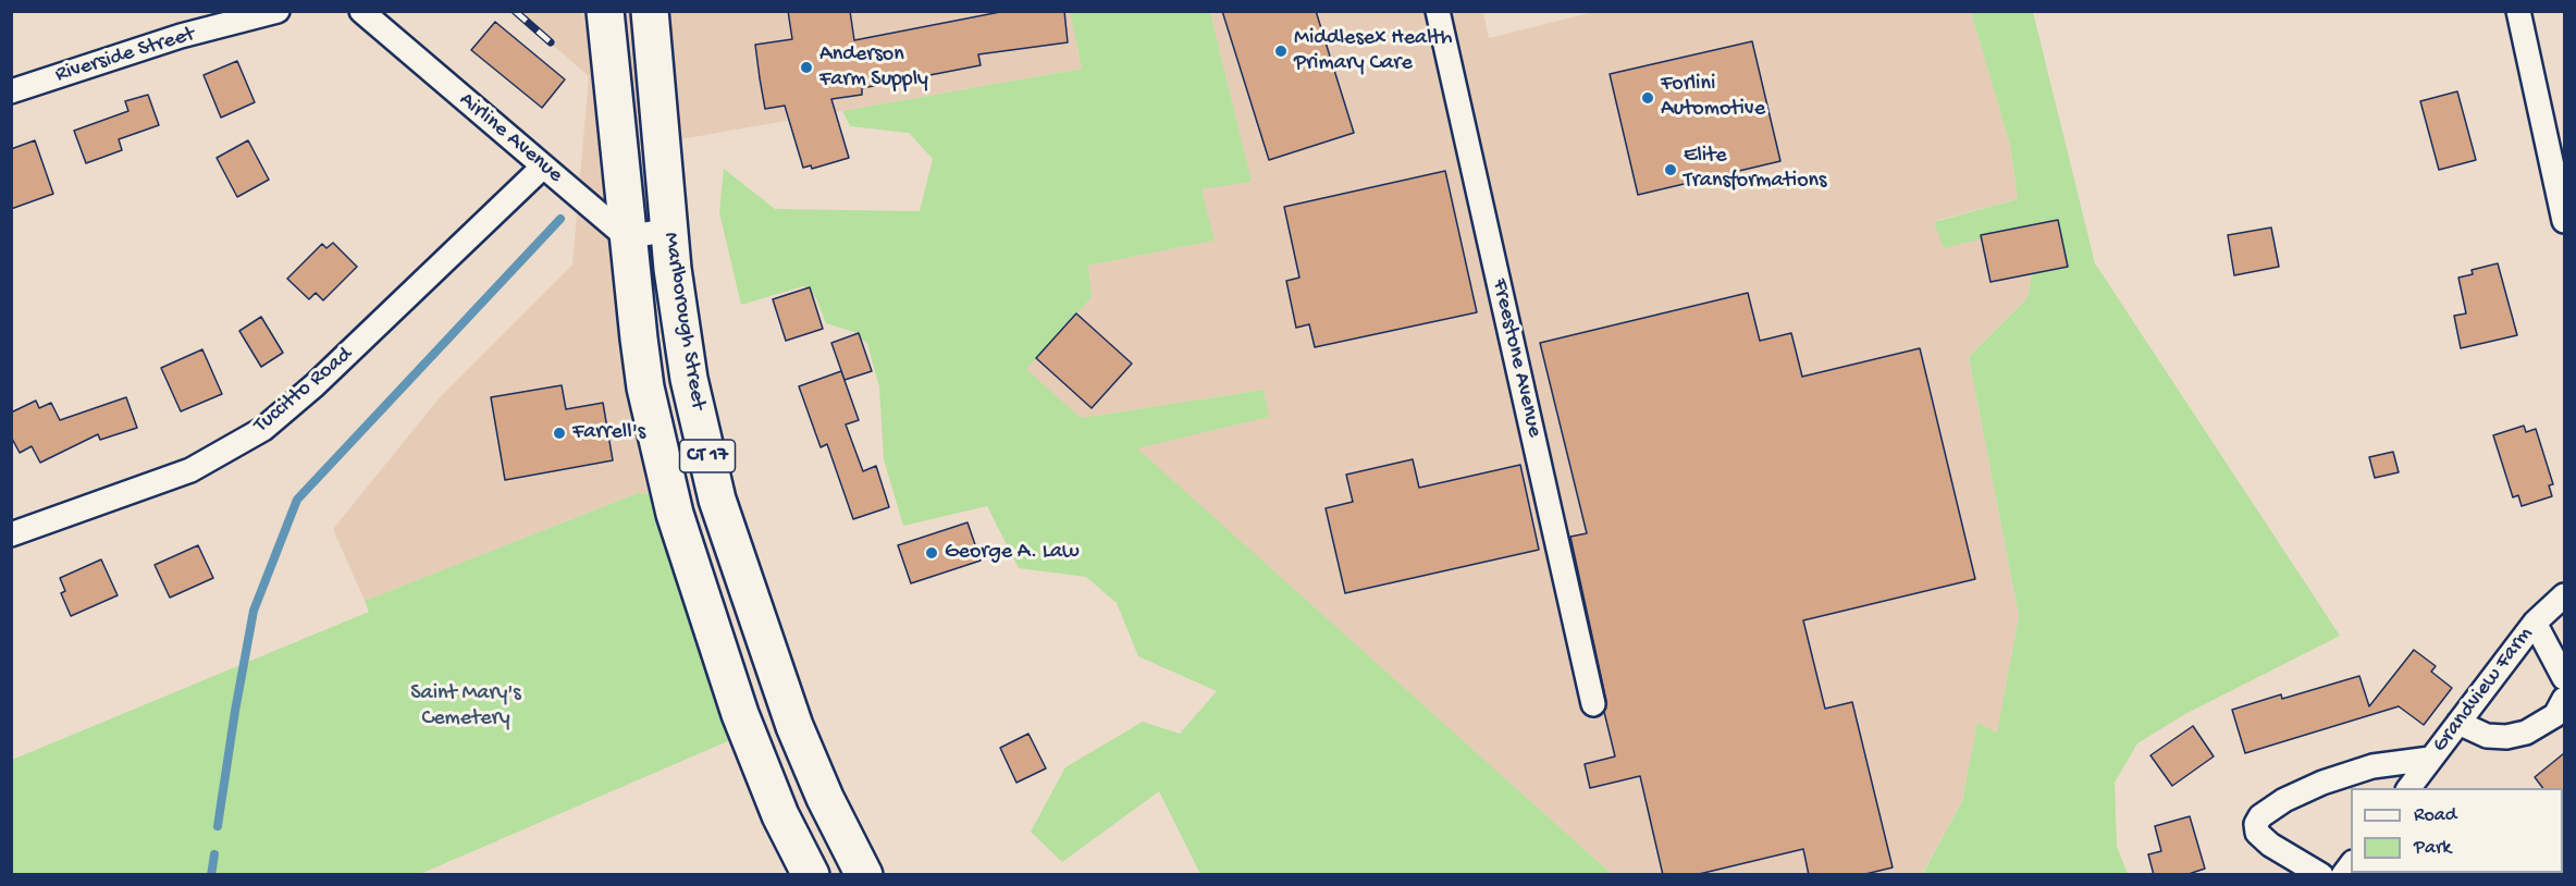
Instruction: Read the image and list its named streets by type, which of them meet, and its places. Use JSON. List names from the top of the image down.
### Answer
{
  "streets": {
    "highway": ["Marlborough Street", "CT 17"],
    "street": [
      "Riverside Street",
      "Airline Avenue",
      "Freestone Avenue",
      "Tuccitto Road",
      "Grandview Farm"
    ]
  },
  "crossings": [
    ["Airline Avenue", "Marlborough Street"],
    ["Airline Avenue", "Tuccitto Road"]
  ],
  "parks": ["Saint Mary's Cemetery"],
  "places": [
    "Middlesex Health Primary Care",
    "Anderson Farm Supply",
    "Forlini Automotive",
    "Elite Transformations",
    "Farrell's",
    "George A. Law"
  ],
  "legend": ["Road", "Park"]
}
